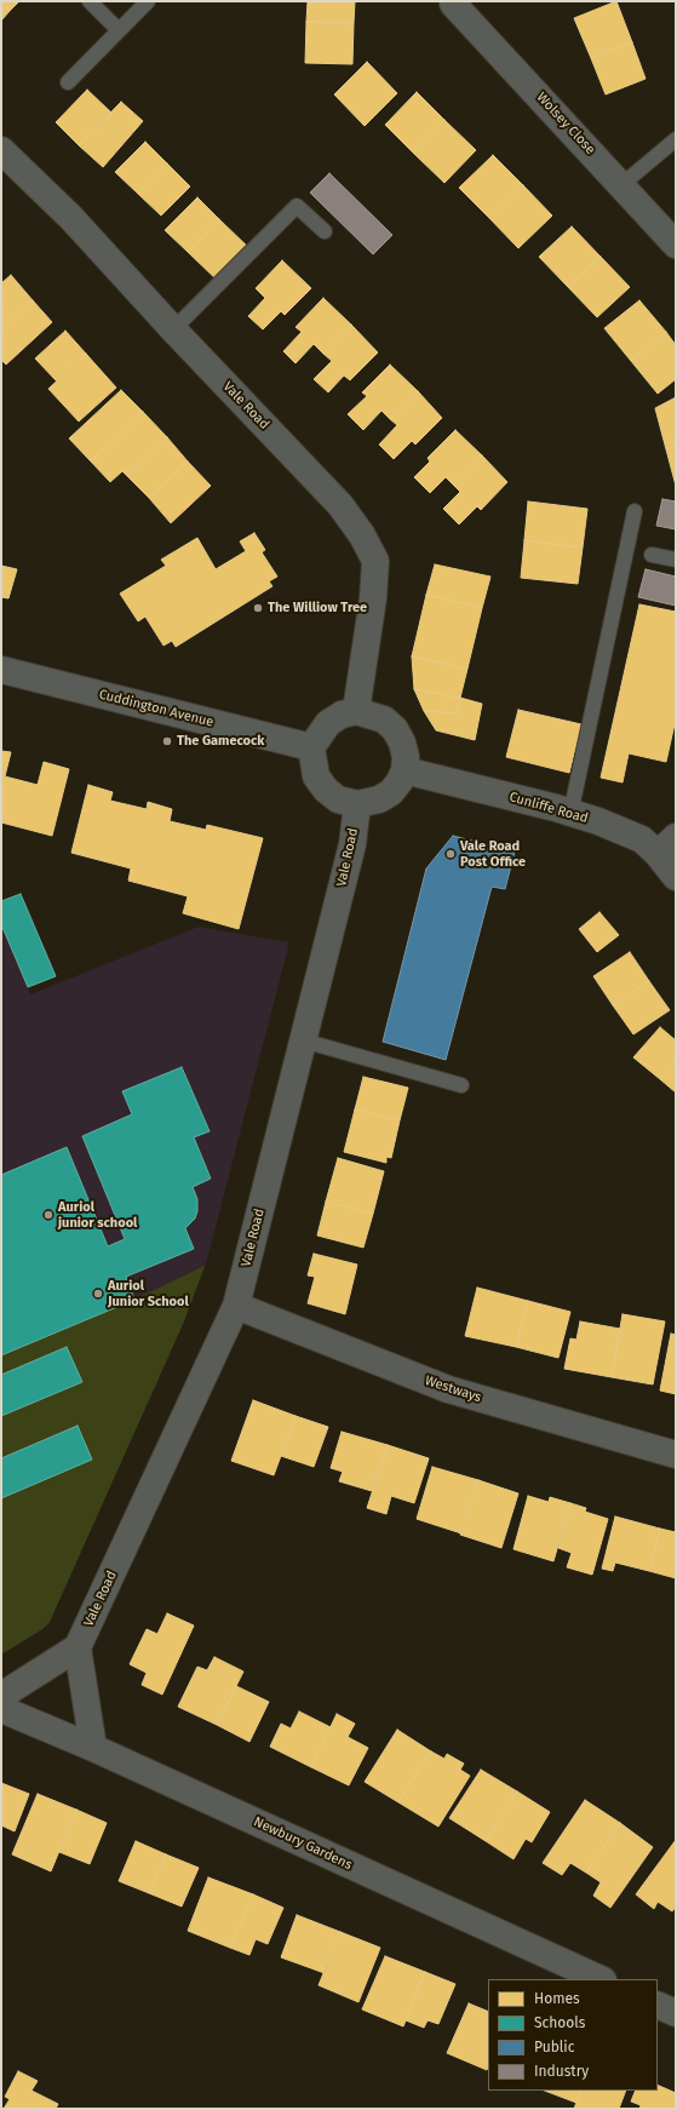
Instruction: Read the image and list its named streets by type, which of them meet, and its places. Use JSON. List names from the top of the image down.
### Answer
{
  "streets": {
    "street": [
      "Wolsey Close",
      "Vale Road",
      "Cuddington Avenue",
      "Cunliffe Road",
      "Westways",
      "Newbury Gardens"
    ]
  },
  "crossings": [
    ["Vale Road", "Cuddington Avenue"],
    ["Vale Road", "Cunliffe Road"],
    ["Vale Road", "Westways"],
    ["Cuddington Avenue", "Cunliffe Road"]
  ],
  "places": [
    "The Williow Tree",
    "The Gamecock",
    "Vale Road Post Office",
    "Auriol junior school",
    "Auriol Junior School"
  ],
  "legend": [
    "Homes",
    "Schools",
    "Public",
    "Industry"
  ]
}
